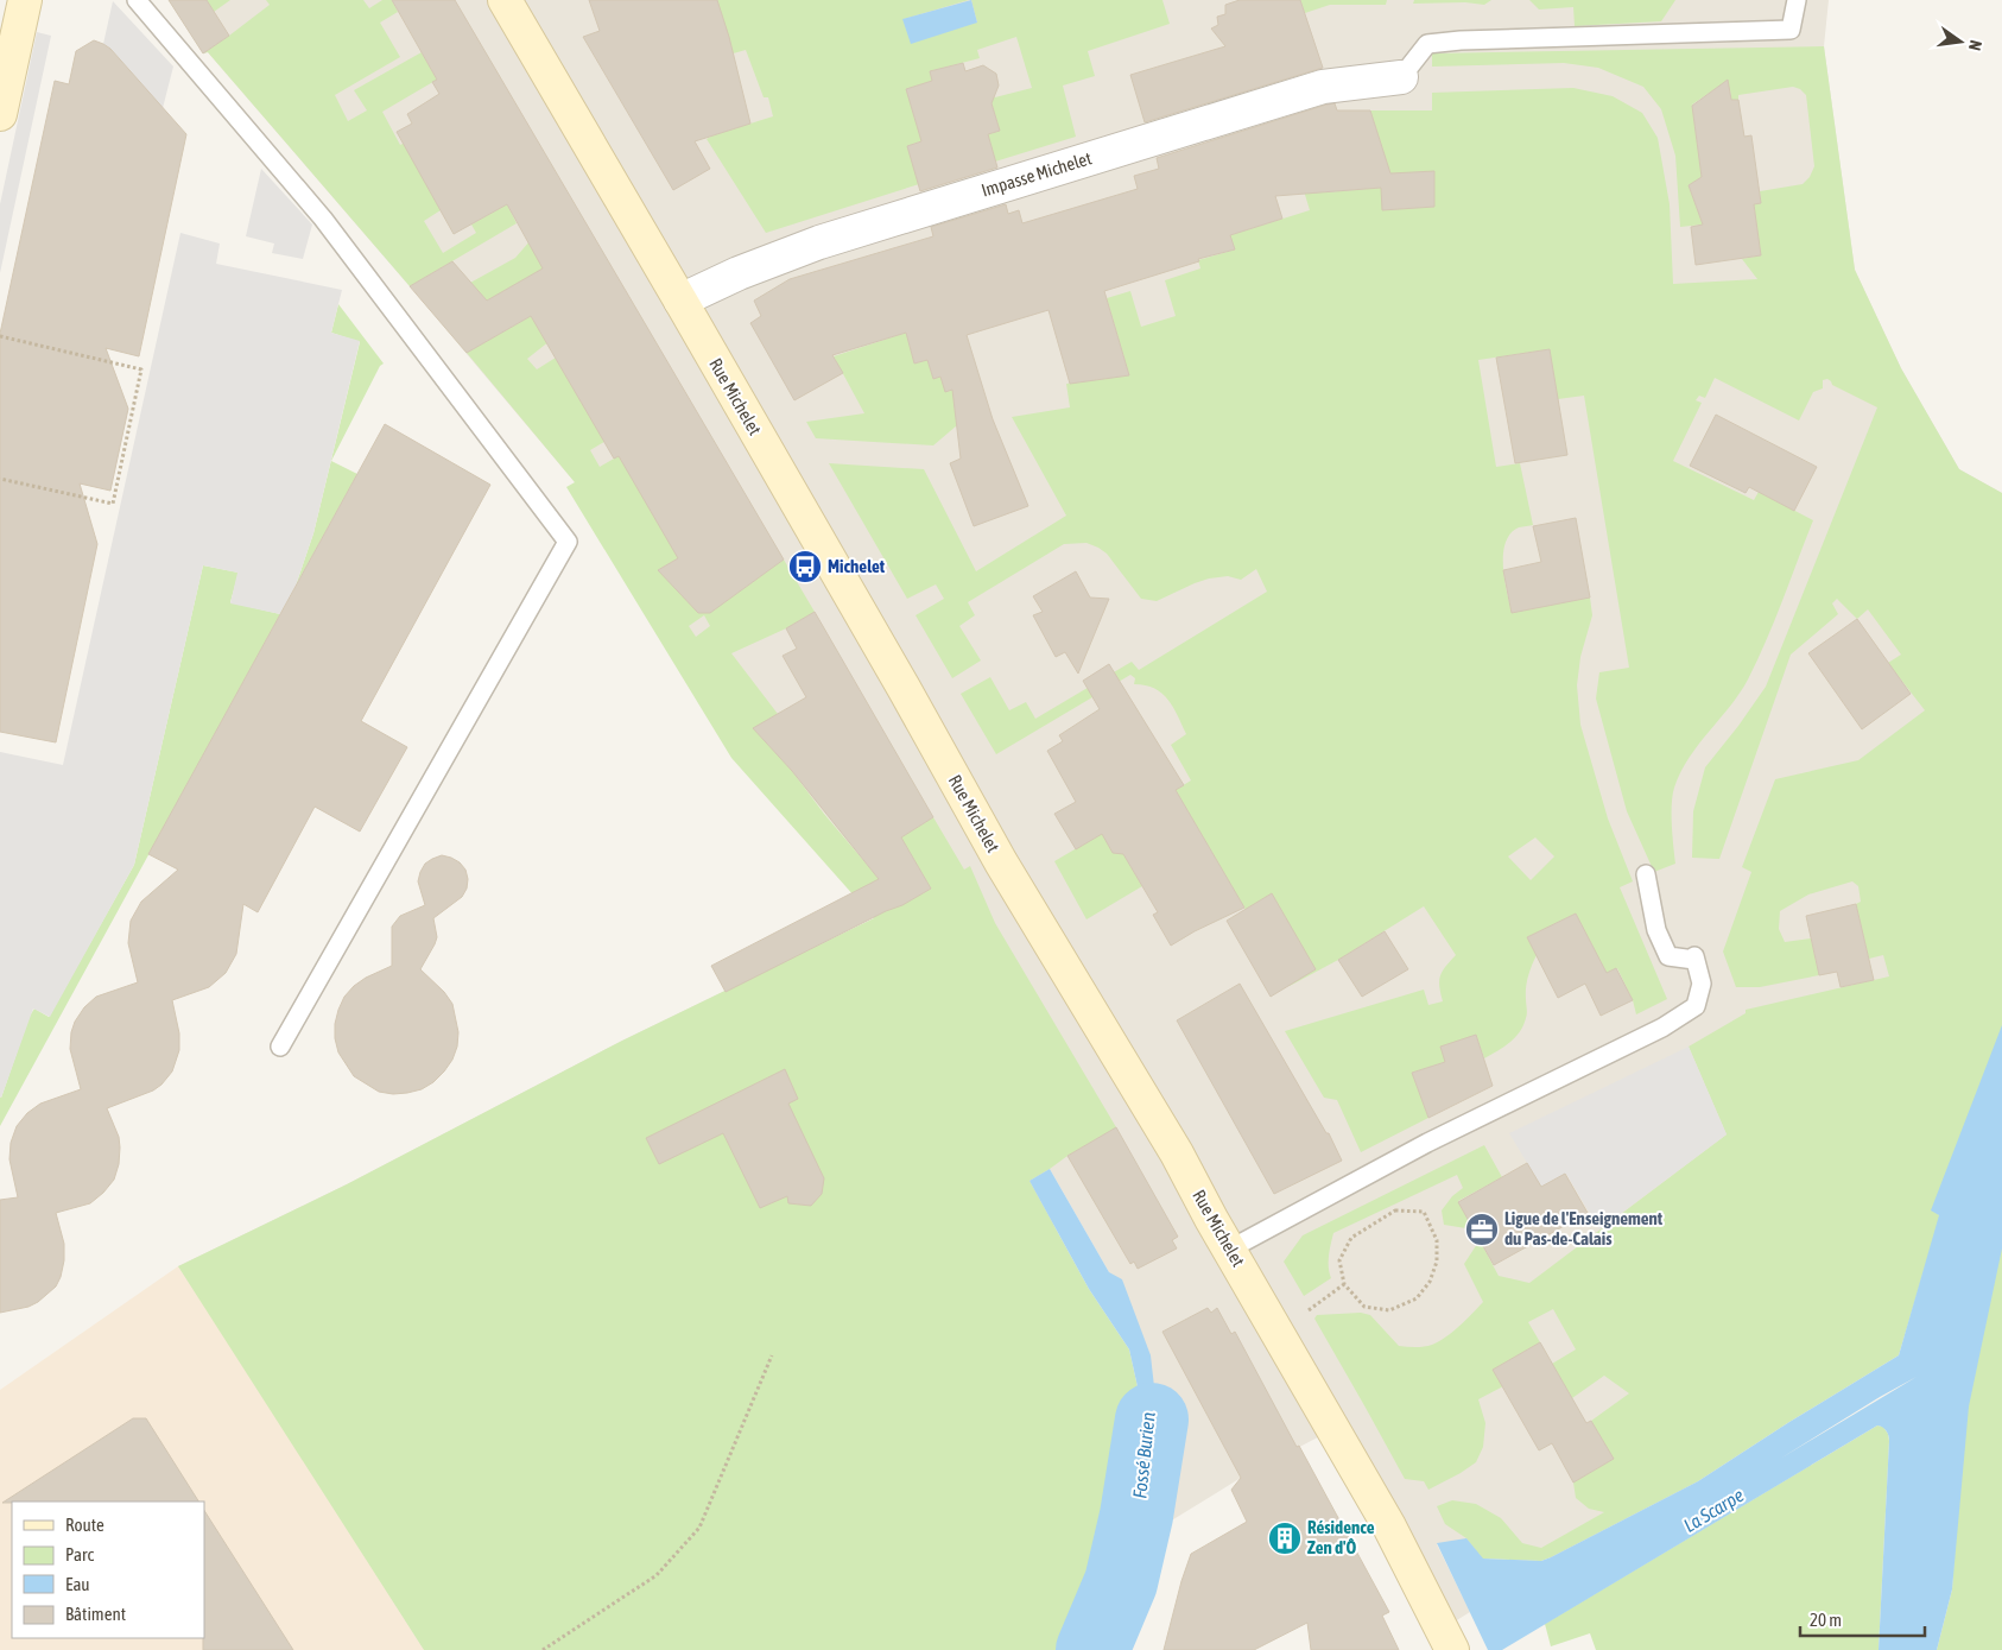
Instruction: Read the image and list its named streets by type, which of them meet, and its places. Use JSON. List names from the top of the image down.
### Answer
{
  "streets": {
    "main road": ["Rue Michelet"],
    "street": ["Impasse Michelet"]
  },
  "crossings": [
    ["Impasse Michelet", "Rue Michelet"]
  ],
  "water": ["Fossé Burien", "La Scarpe"],
  "places": {
    "bus stop": ["Michelet"],
    "office": ["Ligue de l'Enseignement du Pas-de-Calais"],
    "building": ["Résidence Zen d'Ô"]
  },
  "legend": [
    "Route",
    "Parc",
    "Eau",
    "Bâtiment"
  ],
  "scale_bar": "20 m",
  "north": "right"
}
